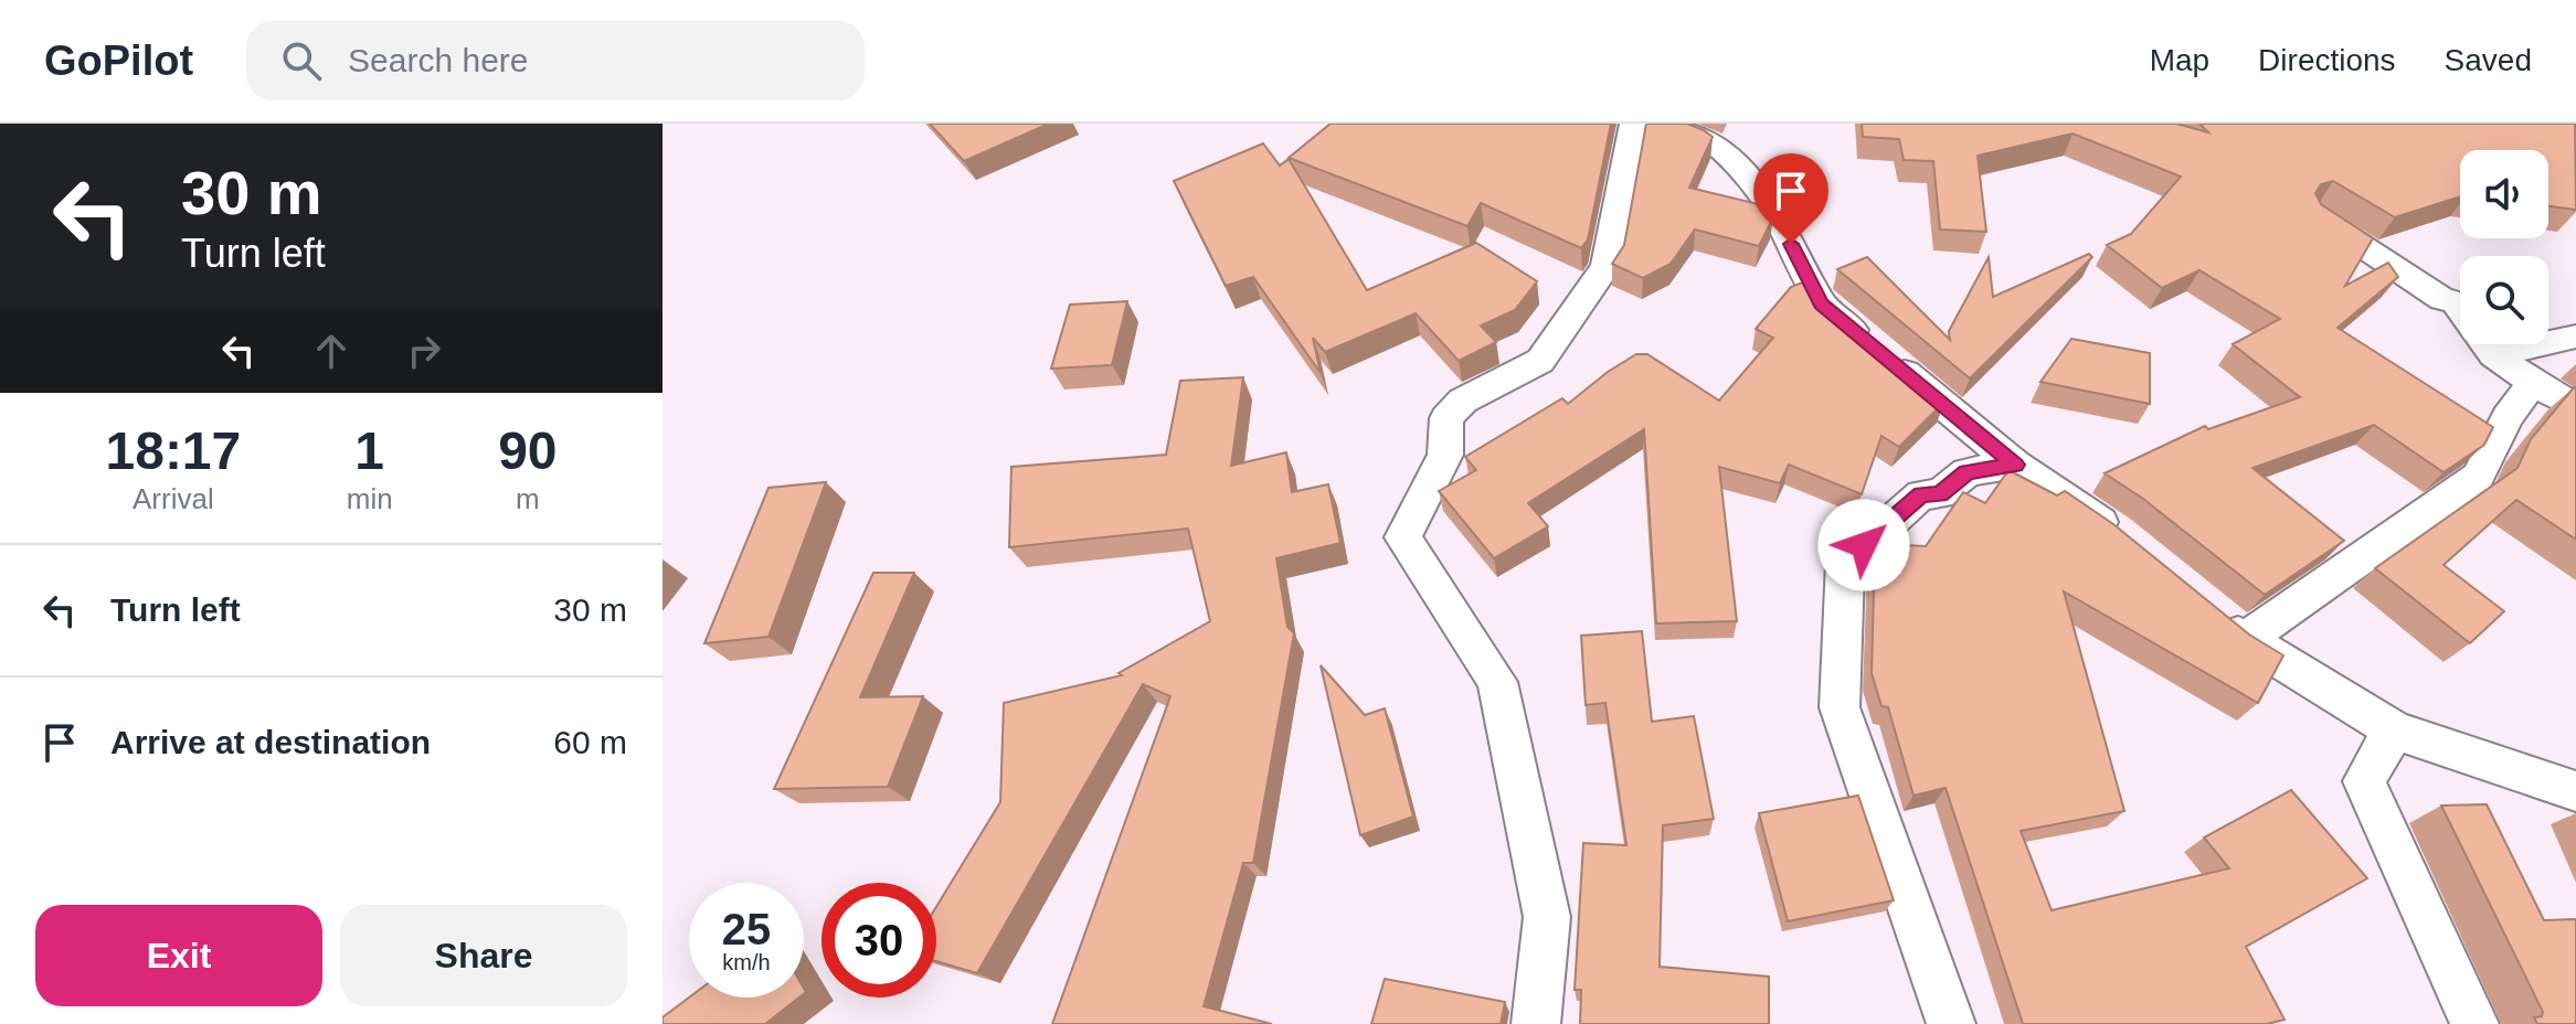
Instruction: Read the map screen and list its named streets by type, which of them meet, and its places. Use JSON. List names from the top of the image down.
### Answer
{
  "page": {
    "header": "GoPilot",
    "search": "Search here",
    "nav": ["Map", "Directions", "Saved"],
    "turn": ["30 m", "Turn left"],
    "eta": [
      "18:17",
      "Arrival",
      "1",
      "min",
      "90",
      "m"
    ],
    "list": [
      {
        "name": "Turn left",
        "value": "30 m"
      },
      {
        "name": "Arrive at destination",
        "value": "60 m"
      }
    ],
    "speed": "25 km/h",
    "limit": "30",
    "buttons": ["Exit", "Share"]
  }
}
